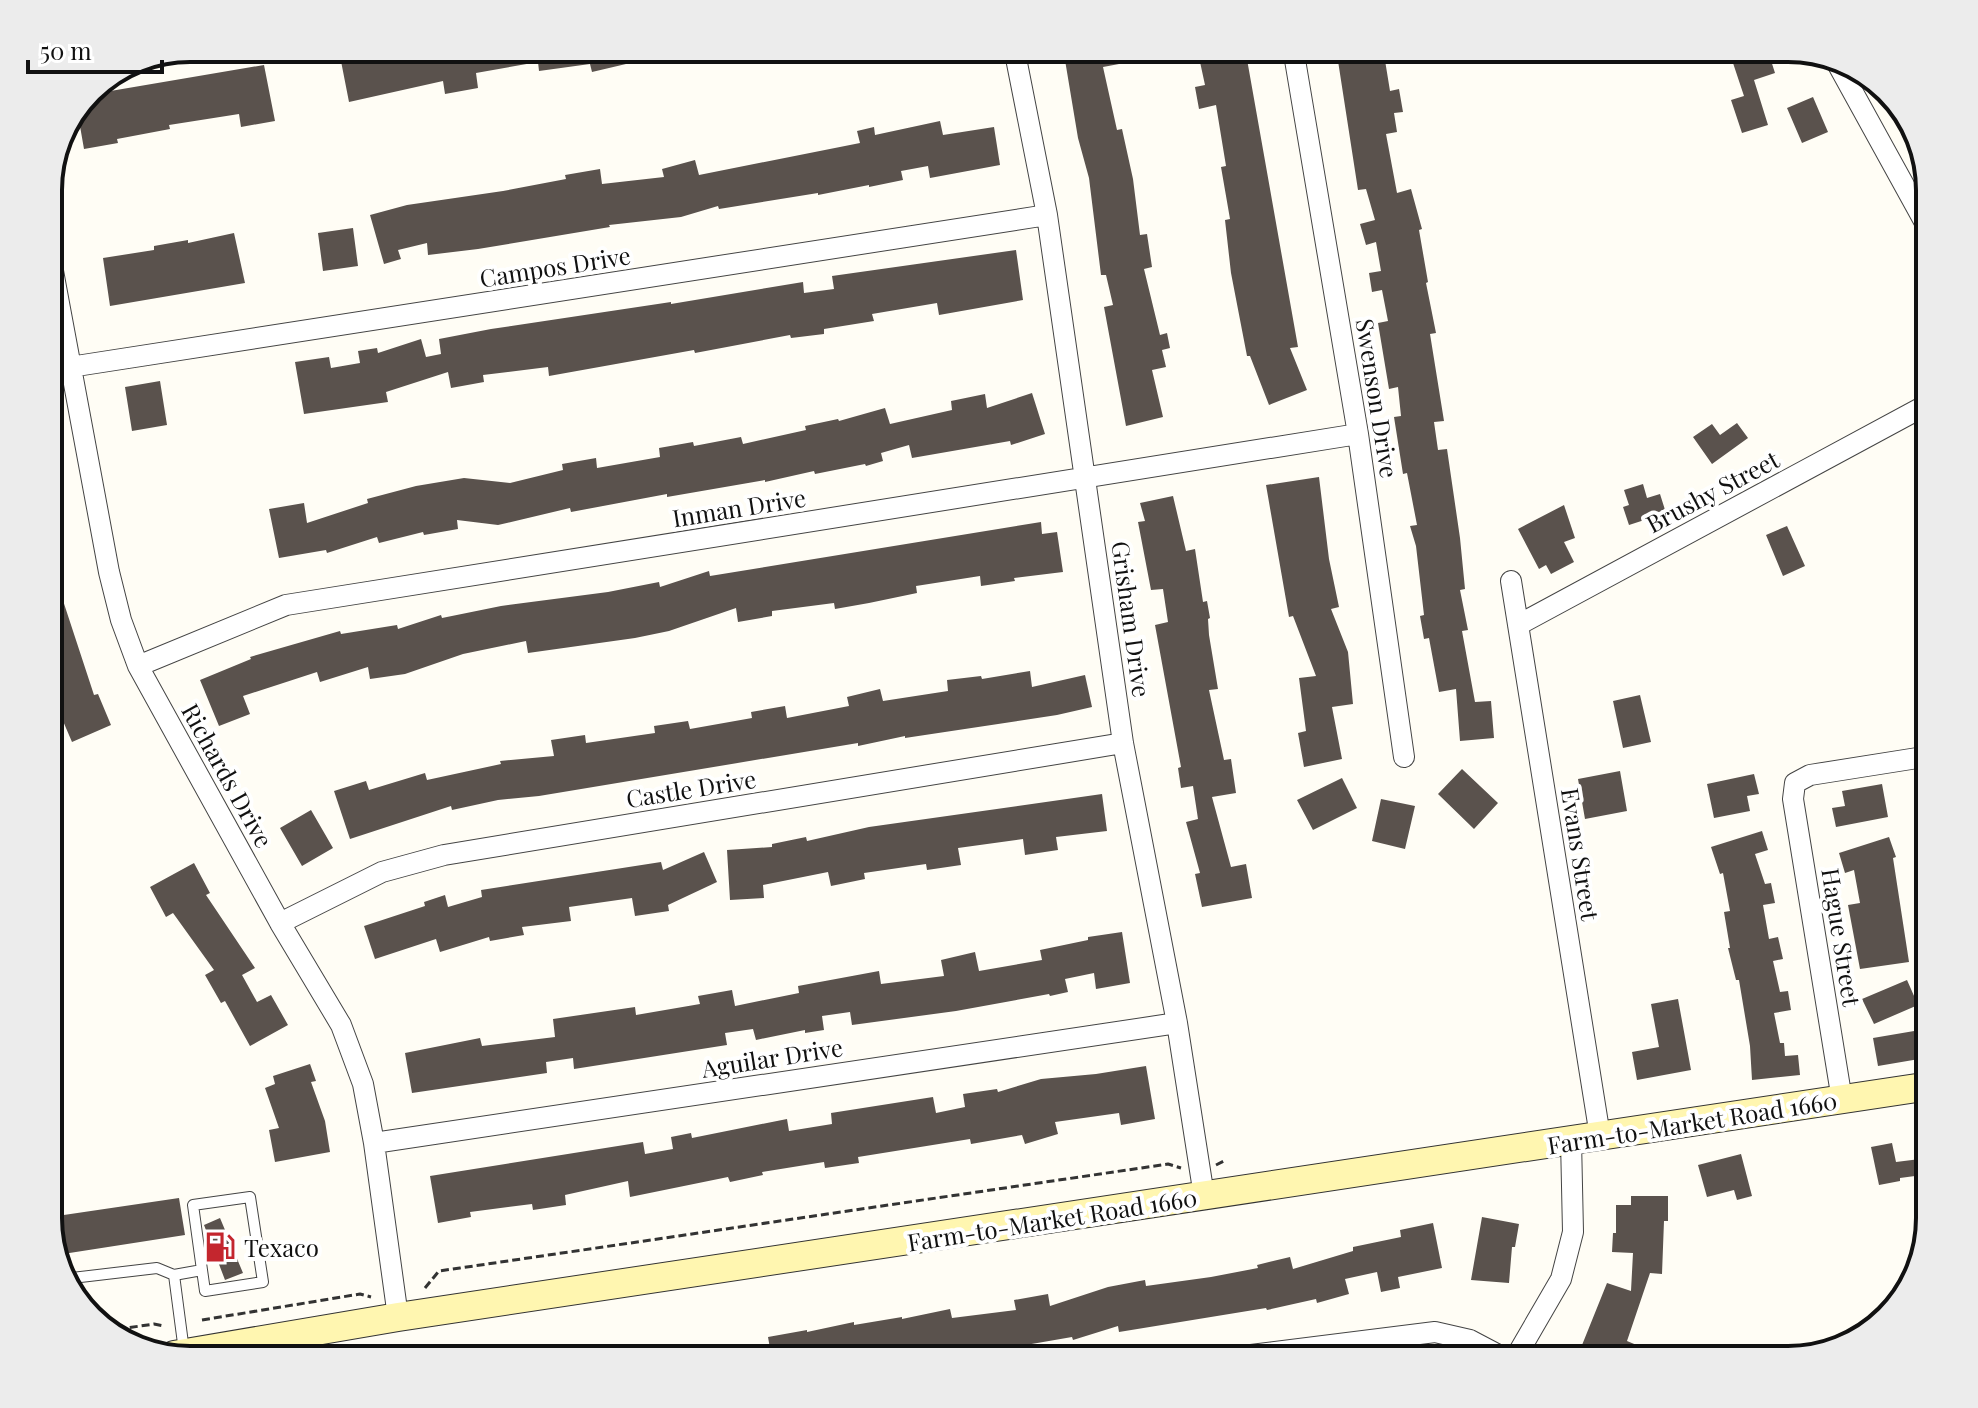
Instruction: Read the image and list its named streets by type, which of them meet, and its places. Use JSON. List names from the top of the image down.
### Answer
{
  "streets": {
    "main road": ["Farm-to-Market Road 1660"],
    "street": [
      "Campos Drive",
      "Swenson Drive",
      "Brushy Street",
      "Inman Drive",
      "Grisham Drive",
      "Richards Drive",
      "Castle Drive",
      "Evans Street",
      "Hague Street",
      "Aguilar Drive"
    ]
  },
  "crossings": [
    ["Campos Drive", "Grisham Drive"],
    ["Campos Drive", "Richards Drive"],
    ["Swenson Drive", "Inman Drive"],
    ["Brushy Street", "Evans Street"],
    ["Inman Drive", "Grisham Drive"],
    ["Inman Drive", "Richards Drive"],
    ["Grisham Drive", "Castle Drive"],
    ["Grisham Drive", "Aguilar Drive"],
    ["Grisham Drive", "Farm-to-Market Road 1660"],
    ["Richards Drive", "Castle Drive"],
    ["Richards Drive", "Aguilar Drive"],
    ["Richards Drive", "Farm-to-Market Road 1660"],
    ["Evans Street", "Farm-to-Market Road 1660"],
    ["Hague Street", "Farm-to-Market Road 1660"]
  ],
  "places": {
    "fuel station": ["Texaco"]
  },
  "scale_bar": "50 m"
}
